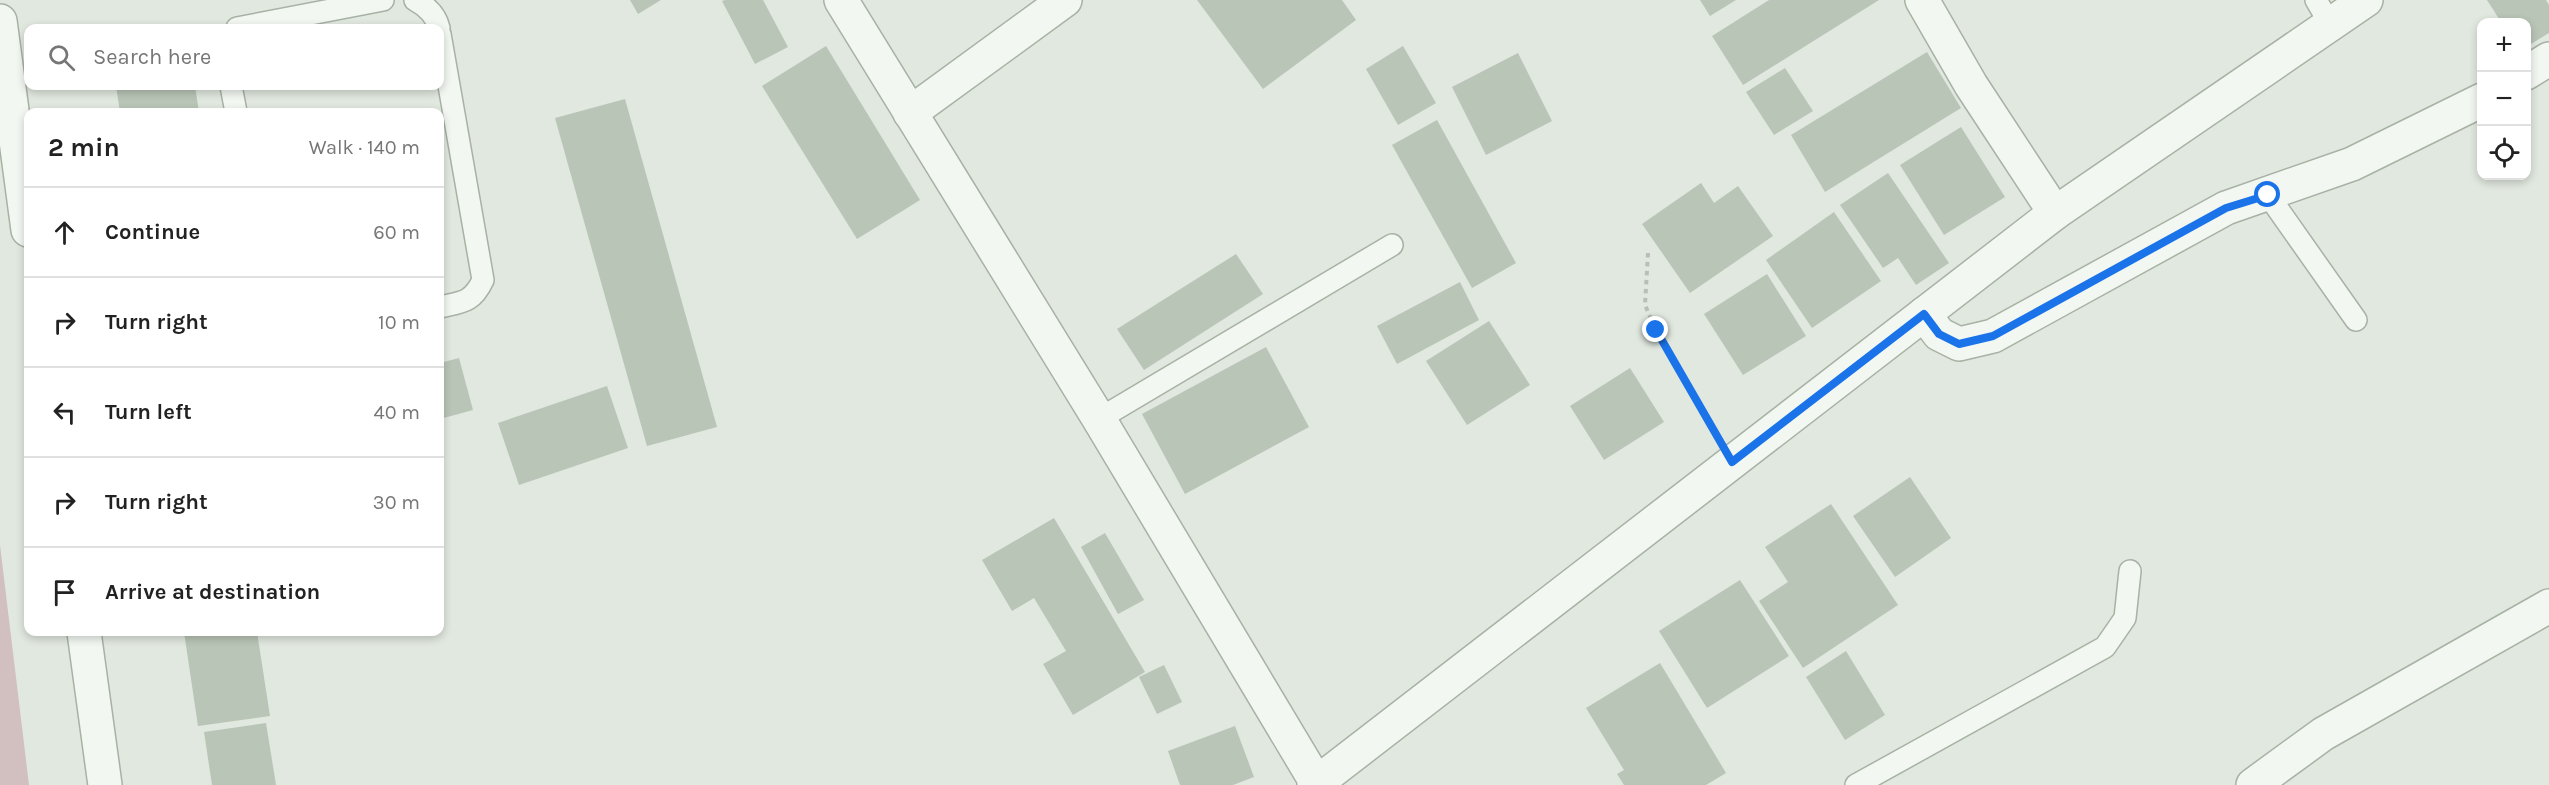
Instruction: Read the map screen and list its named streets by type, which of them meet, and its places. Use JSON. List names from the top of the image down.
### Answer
{
  "page": {
    "map_buttons": ["+", "−"],
    "search": "Search here",
    "heading": ["2 min", "Walk · 140 m"],
    "list": [
      ["Continue", "60 m"],
      ["Turn right", "10 m"],
      ["Turn left", "40 m"],
      ["Turn right", "30 m"],
      "Arrive at destination"
    ]
  }
}
